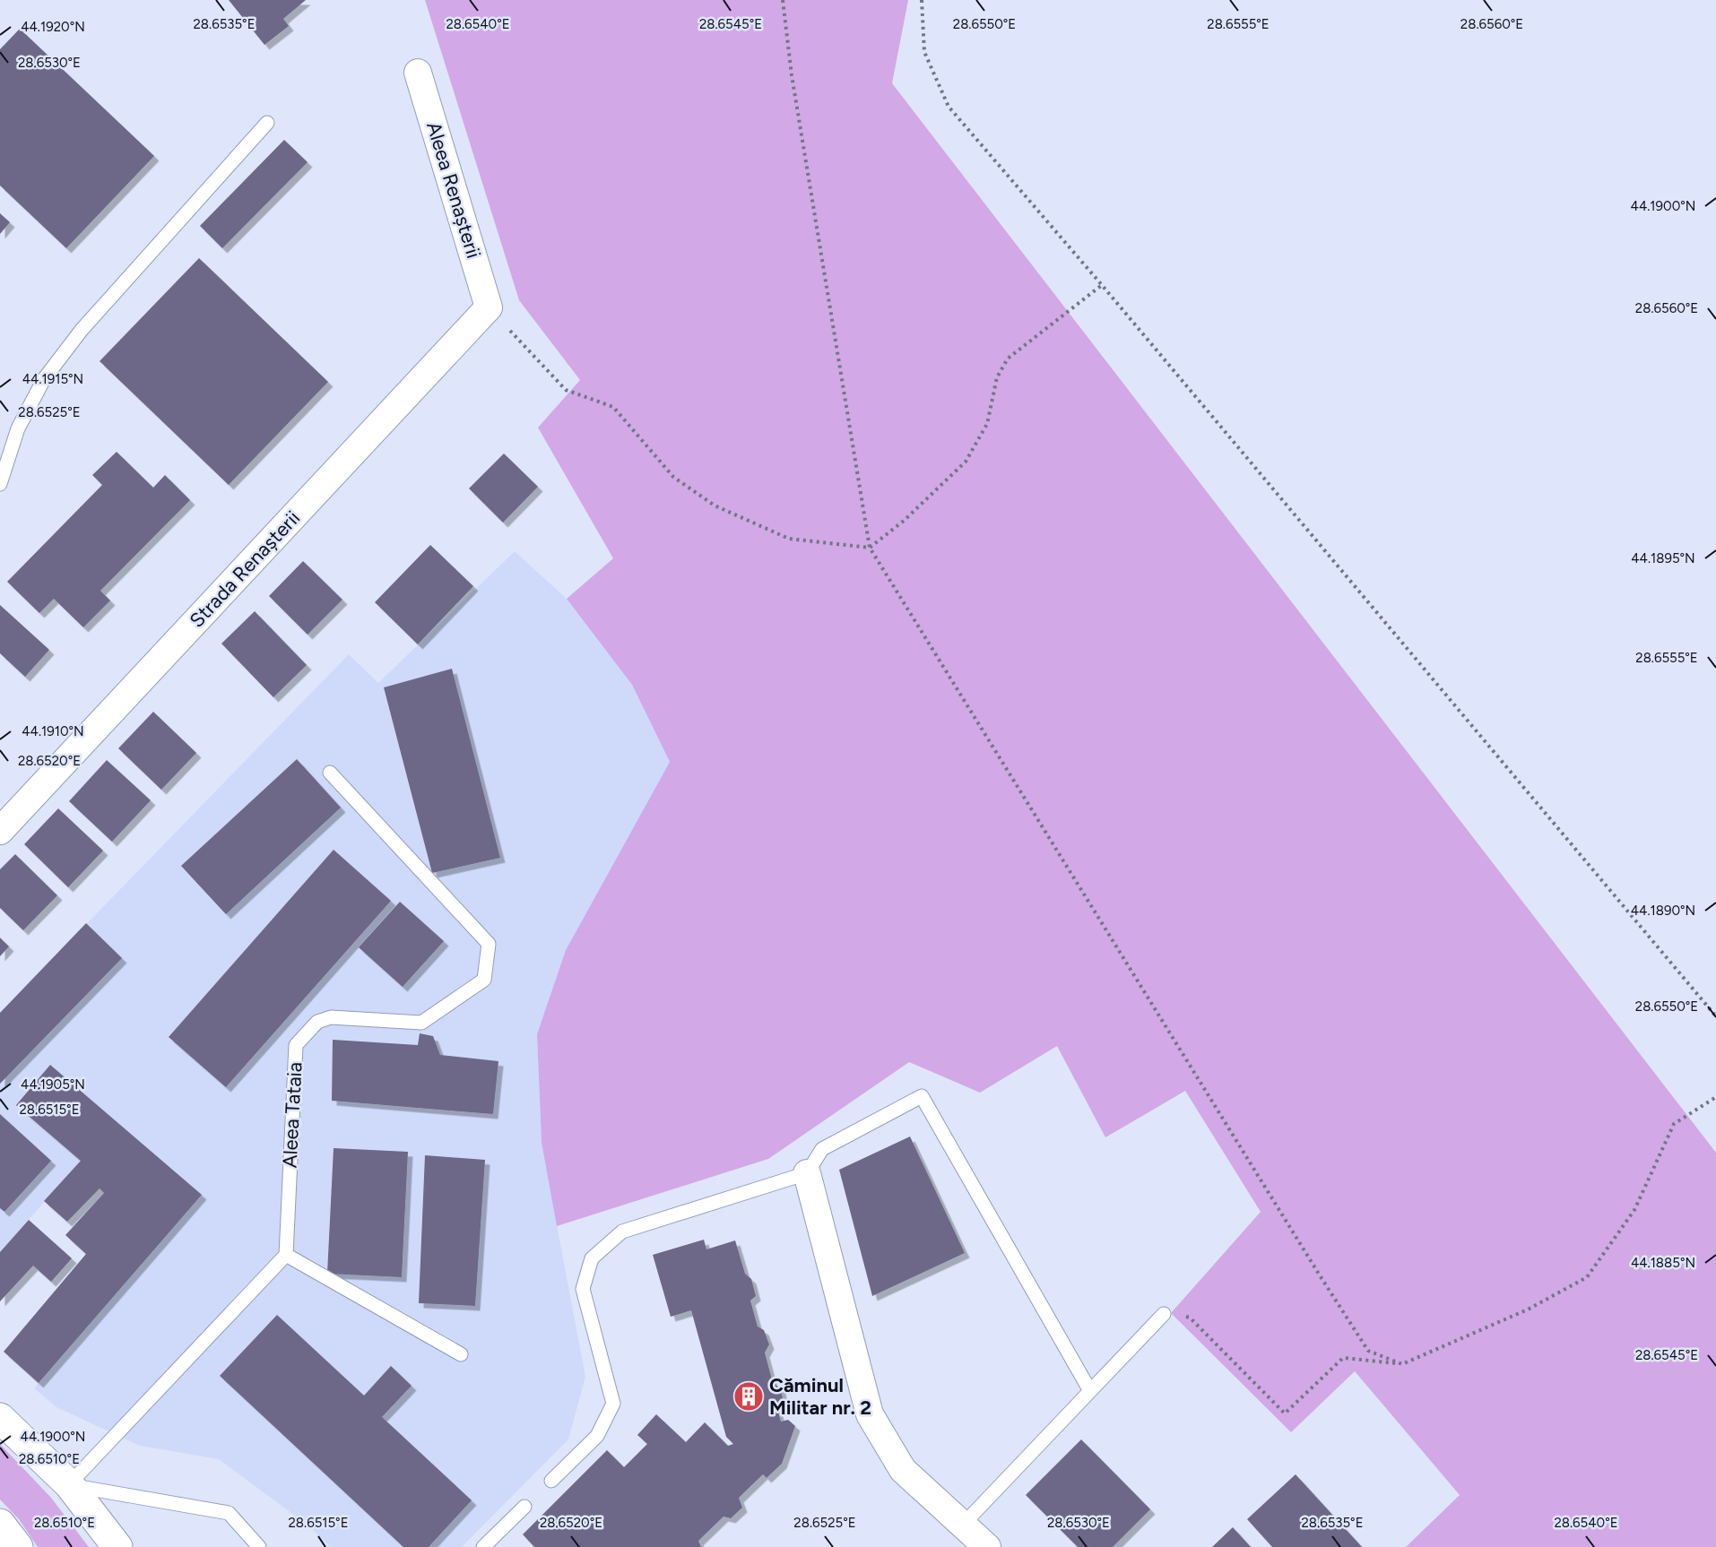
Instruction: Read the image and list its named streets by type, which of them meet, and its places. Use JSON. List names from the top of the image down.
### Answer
{
  "streets": {
    "street": ["Aleea Renașterii", "Strada Renașterii"],
    "lane": ["Aleea Tataia"]
  },
  "crossings": [
    ["Aleea Renașterii", "Strada Renașterii"]
  ],
  "places": {
    "building": ["Căminul Militar nr. 2"]
  },
  "coordinates": [
    "28.6535°E",
    "28.6540°E",
    "28.6545°E",
    "28.6550°E",
    "28.6555°E",
    "28.6560°E",
    "44.1920°N",
    "28.6530°E",
    "44.1900°N",
    "44.1915°N",
    "28.6525°E",
    "44.1895°N",
    "44.1910°N",
    "28.6520°E",
    "44.1890°N",
    "44.1905°N",
    "28.6515°E",
    "44.1885°N",
    "28.6510°E"
  ]
}
